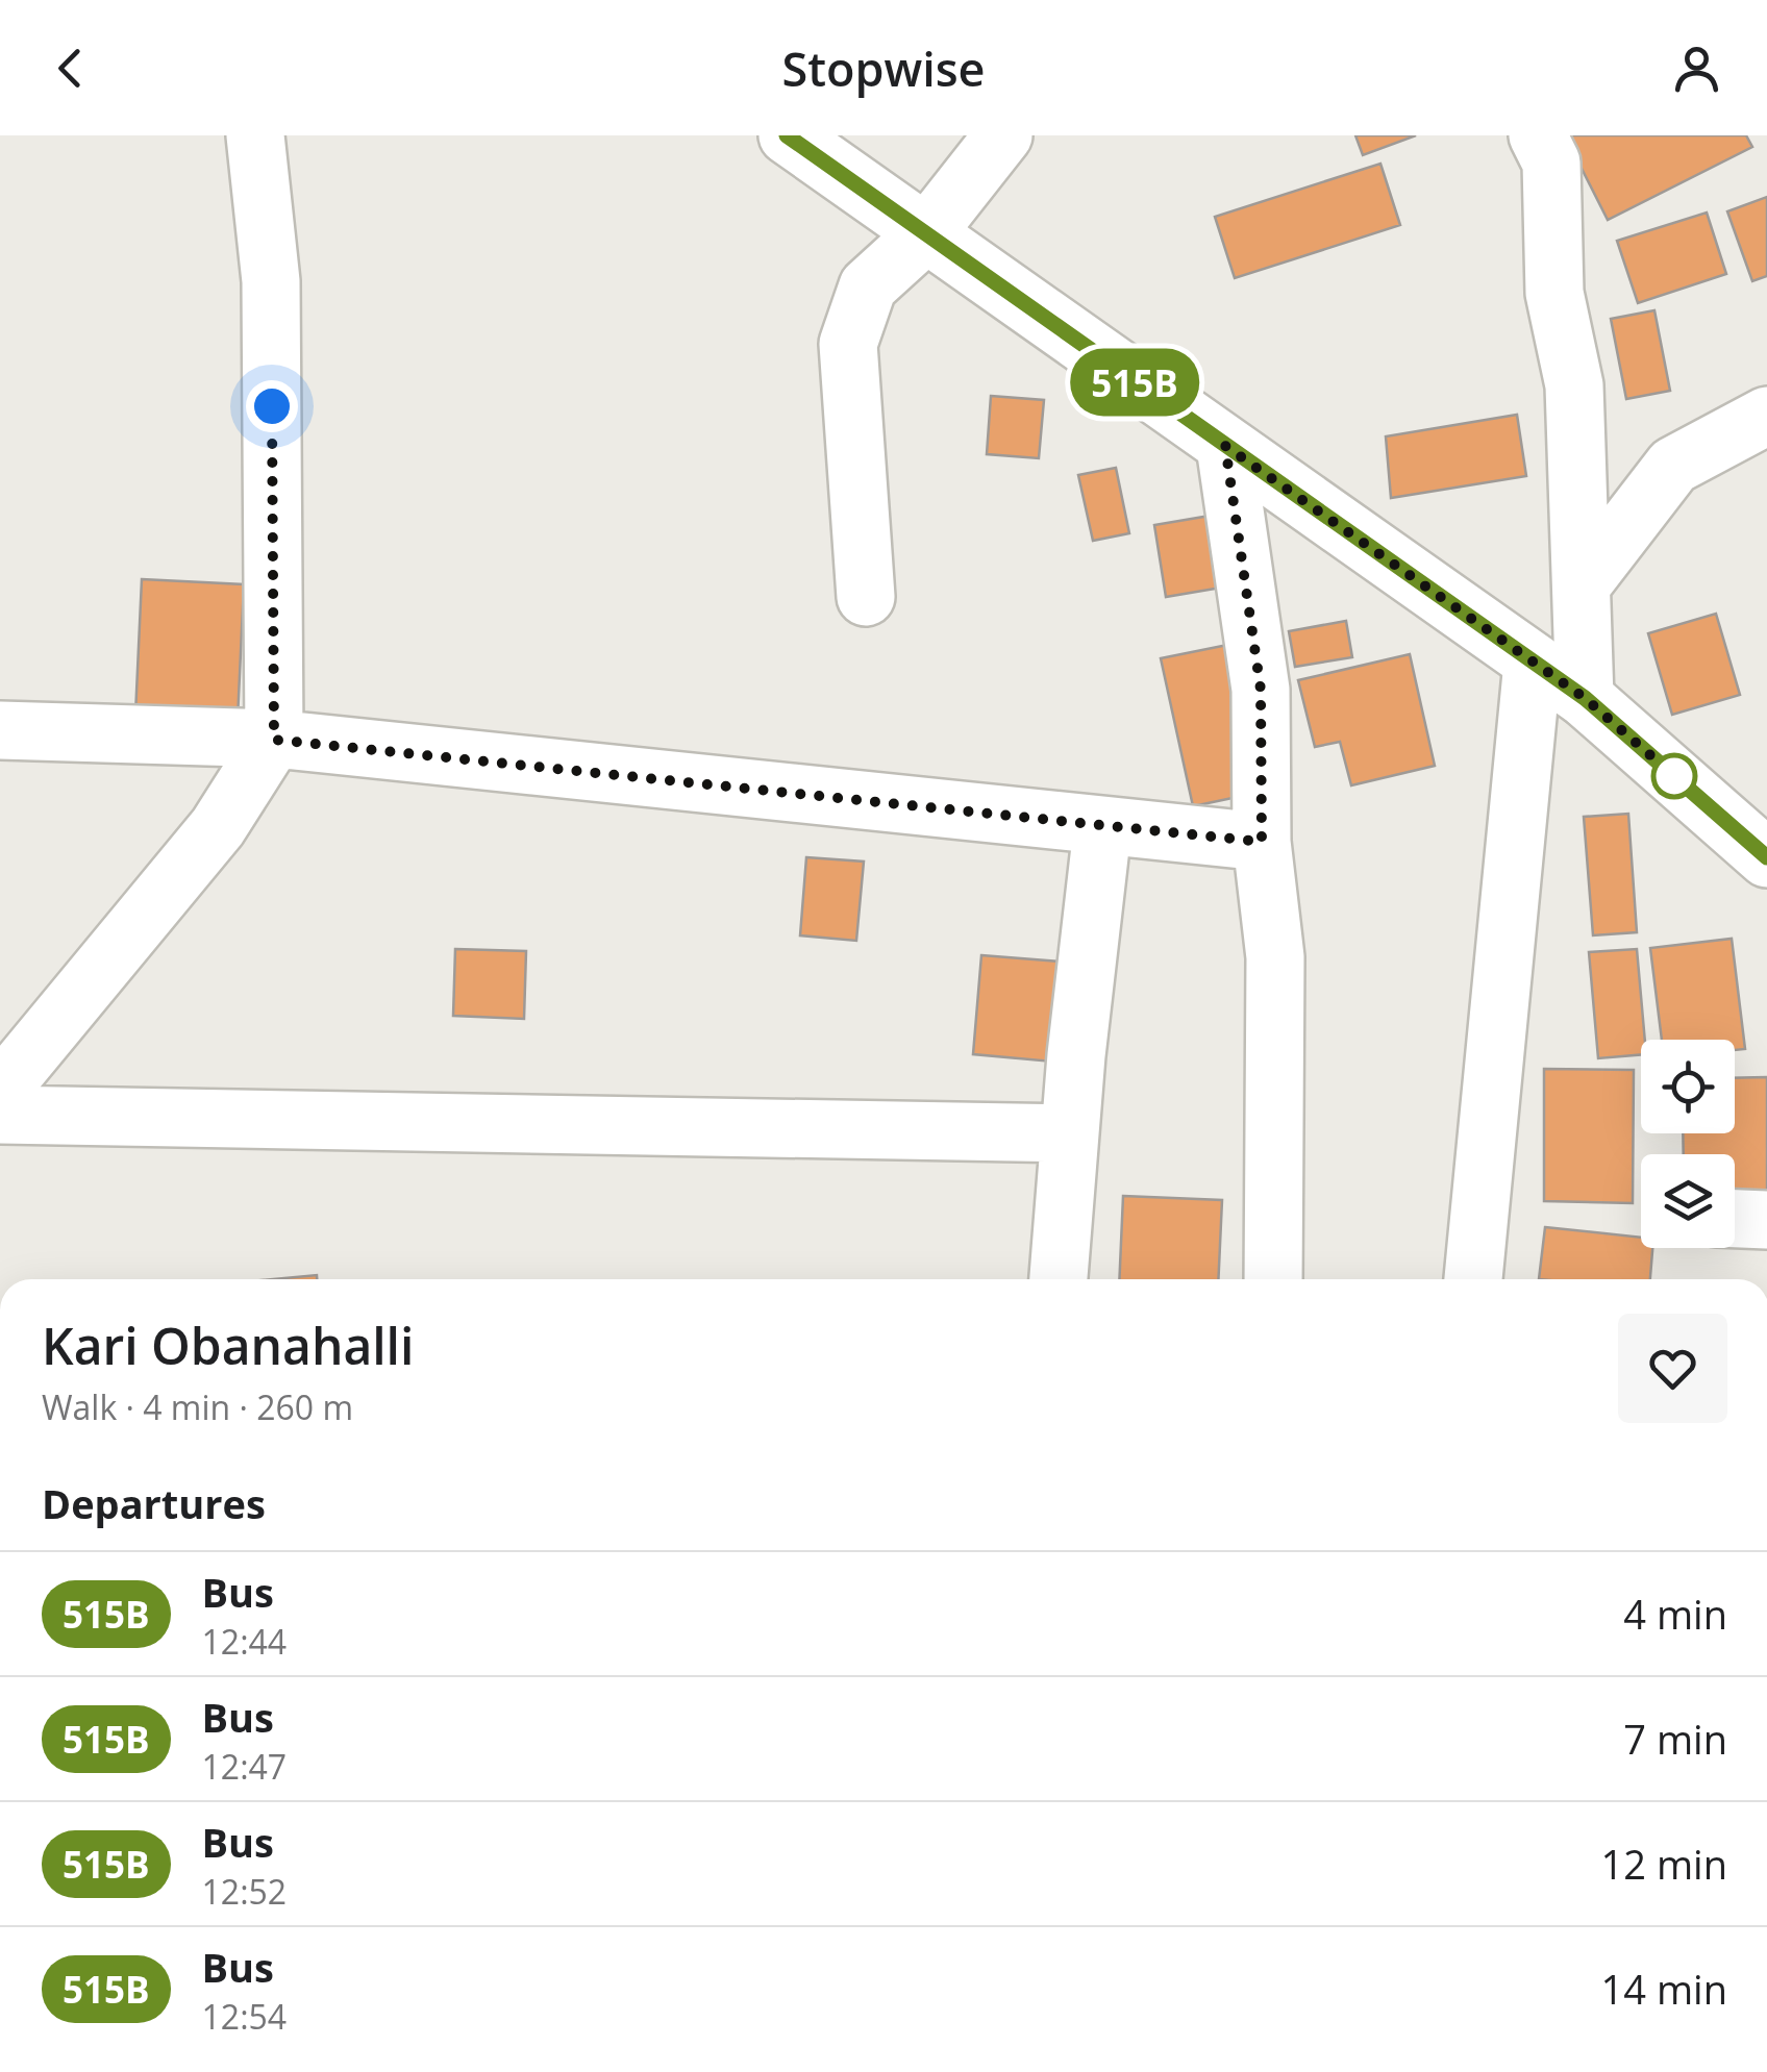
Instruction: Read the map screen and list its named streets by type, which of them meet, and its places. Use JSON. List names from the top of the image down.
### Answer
{
  "lines": ["bus line 515B"],
  "page": {
    "header": "Stopwise",
    "on_map": "515B",
    "heading": [
      ["Kari Obanahalli", "Walk · 4 min · 260 m"],
      "Departures"
    ],
    "list": [
      {
        "mark": "515B",
        "name": "Bus",
        "note": "12:44",
        "value": "4 min"
      },
      {
        "mark": "515B",
        "name": "Bus",
        "note": "12:47",
        "value": "7 min"
      },
      {
        "mark": "515B",
        "name": "Bus",
        "note": "12:52",
        "value": "12 min"
      },
      {
        "mark": "515B",
        "name": "Bus",
        "note": "12:54",
        "value": "14 min"
      }
    ]
  }
}
